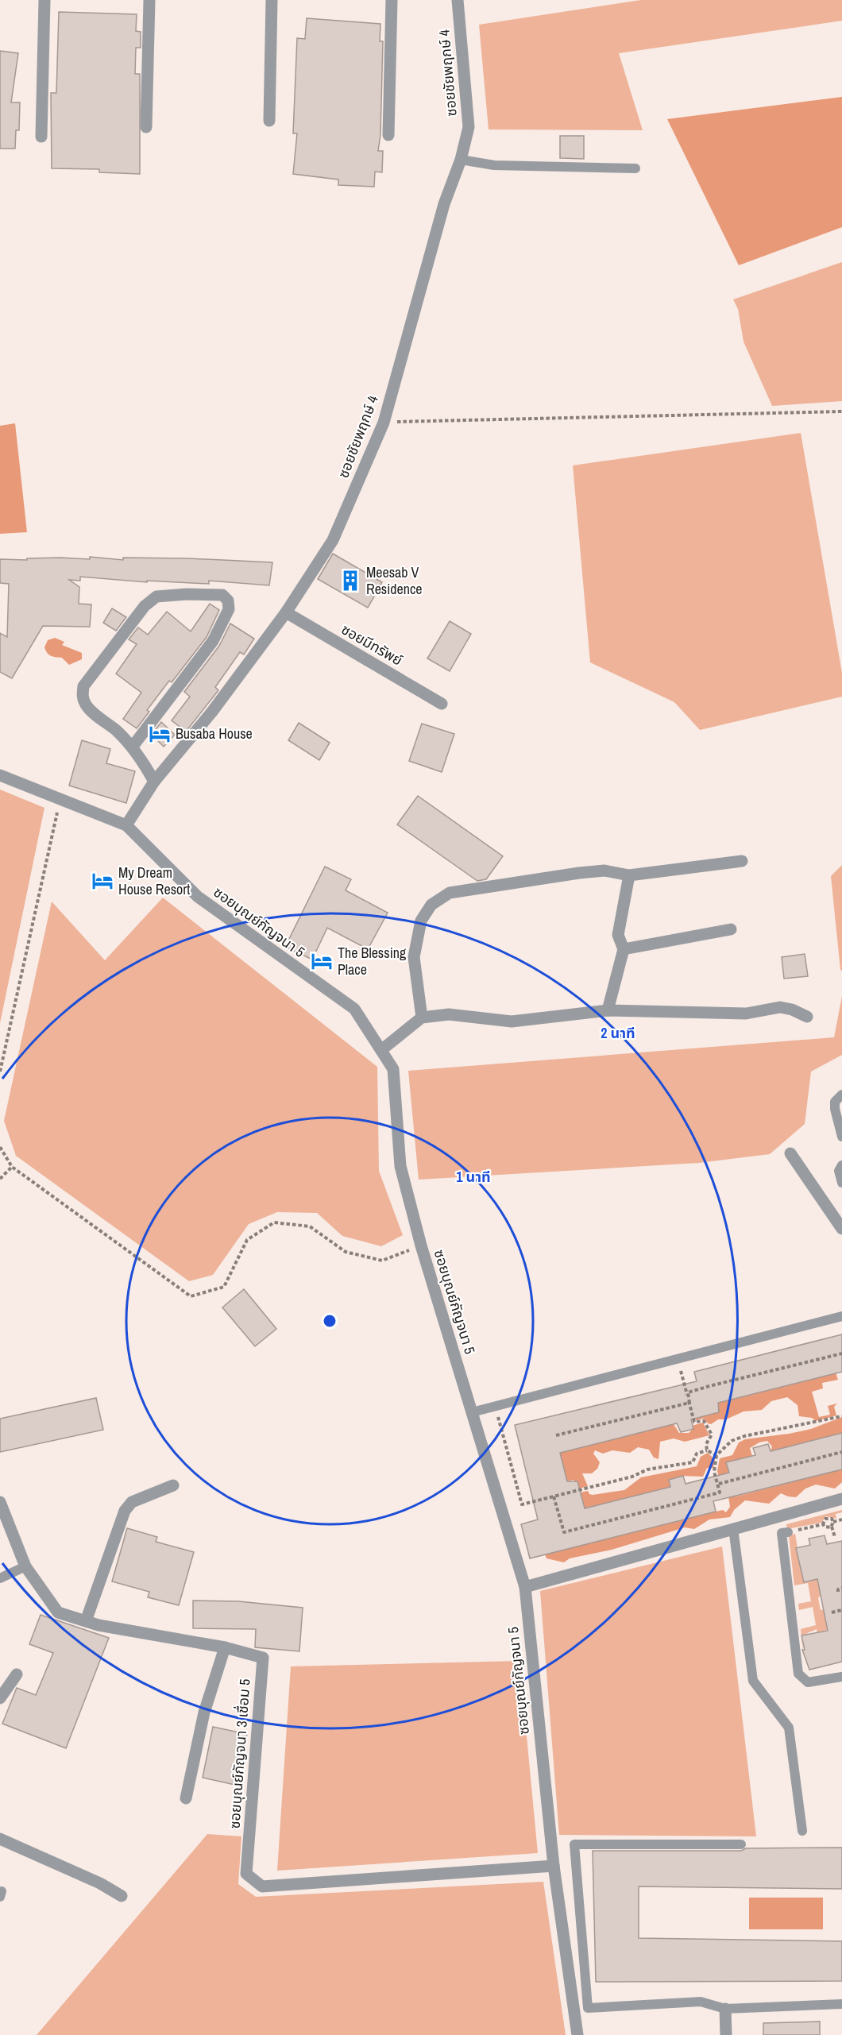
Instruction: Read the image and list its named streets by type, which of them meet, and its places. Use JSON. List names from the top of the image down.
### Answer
{
  "streets": {
    "street": [
      "ซอยชัยพฤกษ์ 4",
      "ซอยมีทรัพย์",
      "ซอยบุณย์กัญจนา 5",
      "ซอยบุณย์กัญจนา 3 เชื่อม 5"
    ]
  },
  "crossings": [
    ["ซอยชัยพฤกษ์ 4", "ซอยมีทรัพย์"],
    ["ซอยชัยพฤกษ์ 4", "ซอยบุณย์กัญจนา 5"],
    ["ซอยบุณย์กัญจนา 5", "ซอยบุณย์กัญจนา 3 เชื่อม 5"]
  ],
  "places": {
    "building": ["Meesab V Residence"],
    "hotel": ["Busaba House", "My Dream House Resort", "The Blessing Place"]
  },
  "rings": ["2 นาที", "1 นาที"]
}
